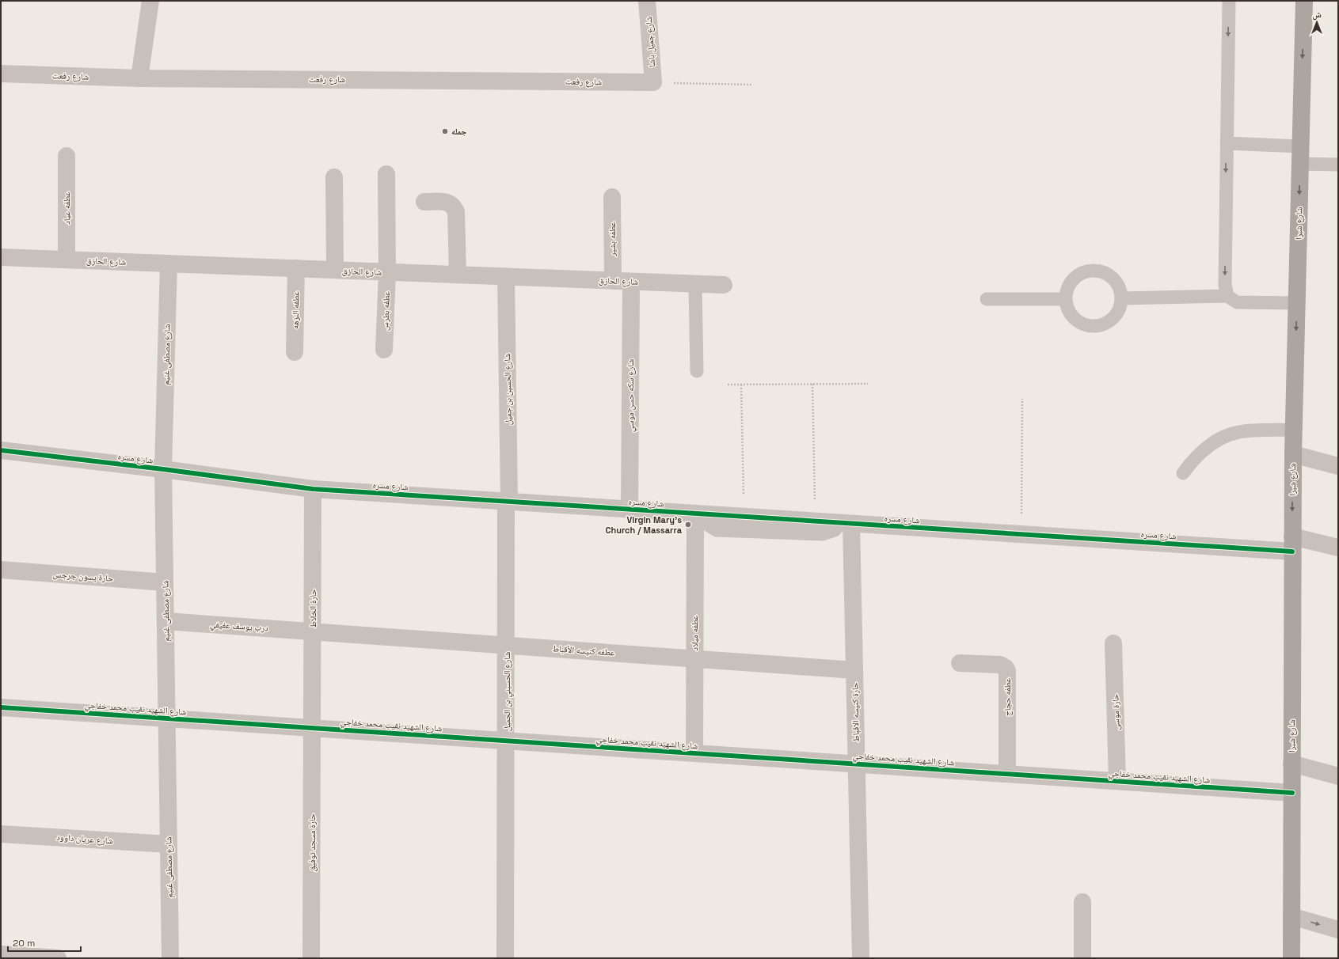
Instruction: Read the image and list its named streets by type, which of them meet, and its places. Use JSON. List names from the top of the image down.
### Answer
{
  "streets": {
    "main road": ["شارع شبرا"],
    "street": [
      "شارع جميل باشا",
      "شارع رفعت",
      "عطفه عياد",
      "عطفه بشير",
      "شارع الحازق",
      "عطفه النزهه",
      "عطفه بطرس",
      "شارع مصطفى غنيم",
      "شارع الحسين بن جميل",
      "شارع سكه حسن موسي",
      "شارع مسره",
      "حارة يسون جرجس",
      "حارة الخلاط",
      "درب يوسف عفيفي",
      "عطفه ميلاد",
      "عطفه كنيسه الأقباط",
      "شارع الحسيني بن الجميل",
      "عطفه حجاج",
      "شارع الشهيد نقيب محمد خفاجي",
      "حارة كنيسه الاقباط",
      "حارة موسى",
      "شارع عريان داوود",
      "حارة مسجد توفيق"
    ]
  },
  "crossings": [
    ["شارع جميل باشا", "شارع رفعت"],
    ["عطفه عياد", "شارع الحازق"],
    ["شارع شبرا", "شارع مسره"],
    ["شارع شبرا", "شارع الشهيد نقيب محمد خفاجي"],
    ["عطفه بشير", "شارع الحازق"],
    ["شارع الحازق", "عطفه النزهه"],
    ["شارع الحازق", "عطفه بطرس"],
    ["شارع الحازق", "شارع مصطفى غنيم"],
    ["شارع الحازق", "شارع الحسين بن جميل"],
    ["شارع الحازق", "شارع سكه حسن موسي"],
    ["شارع مصطفى غنيم", "شارع مسره"],
    ["شارع مصطفى غنيم", "حارة يسون جرجس"],
    ["شارع مصطفى غنيم", "درب يوسف عفيفي"],
    ["شارع مصطفى غنيم", "شارع الشهيد نقيب محمد خفاجي"],
    ["شارع مصطفى غنيم", "شارع عريان داوود"],
    ["شارع الحسين بن جميل", "شارع مسره"],
    ["شارع الحسين بن جميل", "شارع الحسيني بن الجميل"],
    ["شارع سكه حسن موسي", "شارع مسره"],
    ["شارع مسره", "حارة الخلاط"],
    ["شارع مسره", "عطفه ميلاد"],
    ["شارع مسره", "شارع الحسيني بن الجميل"],
    ["شارع مسره", "حارة كنيسه الاقباط"],
    ["حارة الخلاط", "درب يوسف عفيفي"],
    ["حارة الخلاط", "عطفه كنيسه الأقباط"],
    ["حارة الخلاط", "شارع الشهيد نقيب محمد خفاجي"],
    ["حارة الخلاط", "حارة مسجد توفيق"],
    ["درب يوسف عفيفي", "عطفه كنيسه الأقباط"],
    ["عطفه ميلاد", "عطفه كنيسه الأقباط"],
    ["عطفه ميلاد", "شارع الشهيد نقيب محمد خفاجي"],
    ["عطفه كنيسه الأقباط", "شارع الحسيني بن الجميل"],
    ["عطفه كنيسه الأقباط", "حارة كنيسه الاقباط"],
    ["شارع الحسيني بن الجميل", "شارع الشهيد نقيب محمد خفاجي"],
    ["عطفه حجاج", "شارع الشهيد نقيب محمد خفاجي"],
    ["شارع الشهيد نقيب محمد خفاجي", "حارة كنيسه الاقباط"],
    ["شارع الشهيد نقيب محمد خفاجي", "حارة موسى"],
    ["شارع الشهيد نقيب محمد خفاجي", "حارة مسجد توفيق"]
  ],
  "one_way": ["شارع شبرا"],
  "places": ["جمله", "Virgin Mary's Church / Massarra"],
  "scale_bar": "20 m",
  "north": "top"
}
